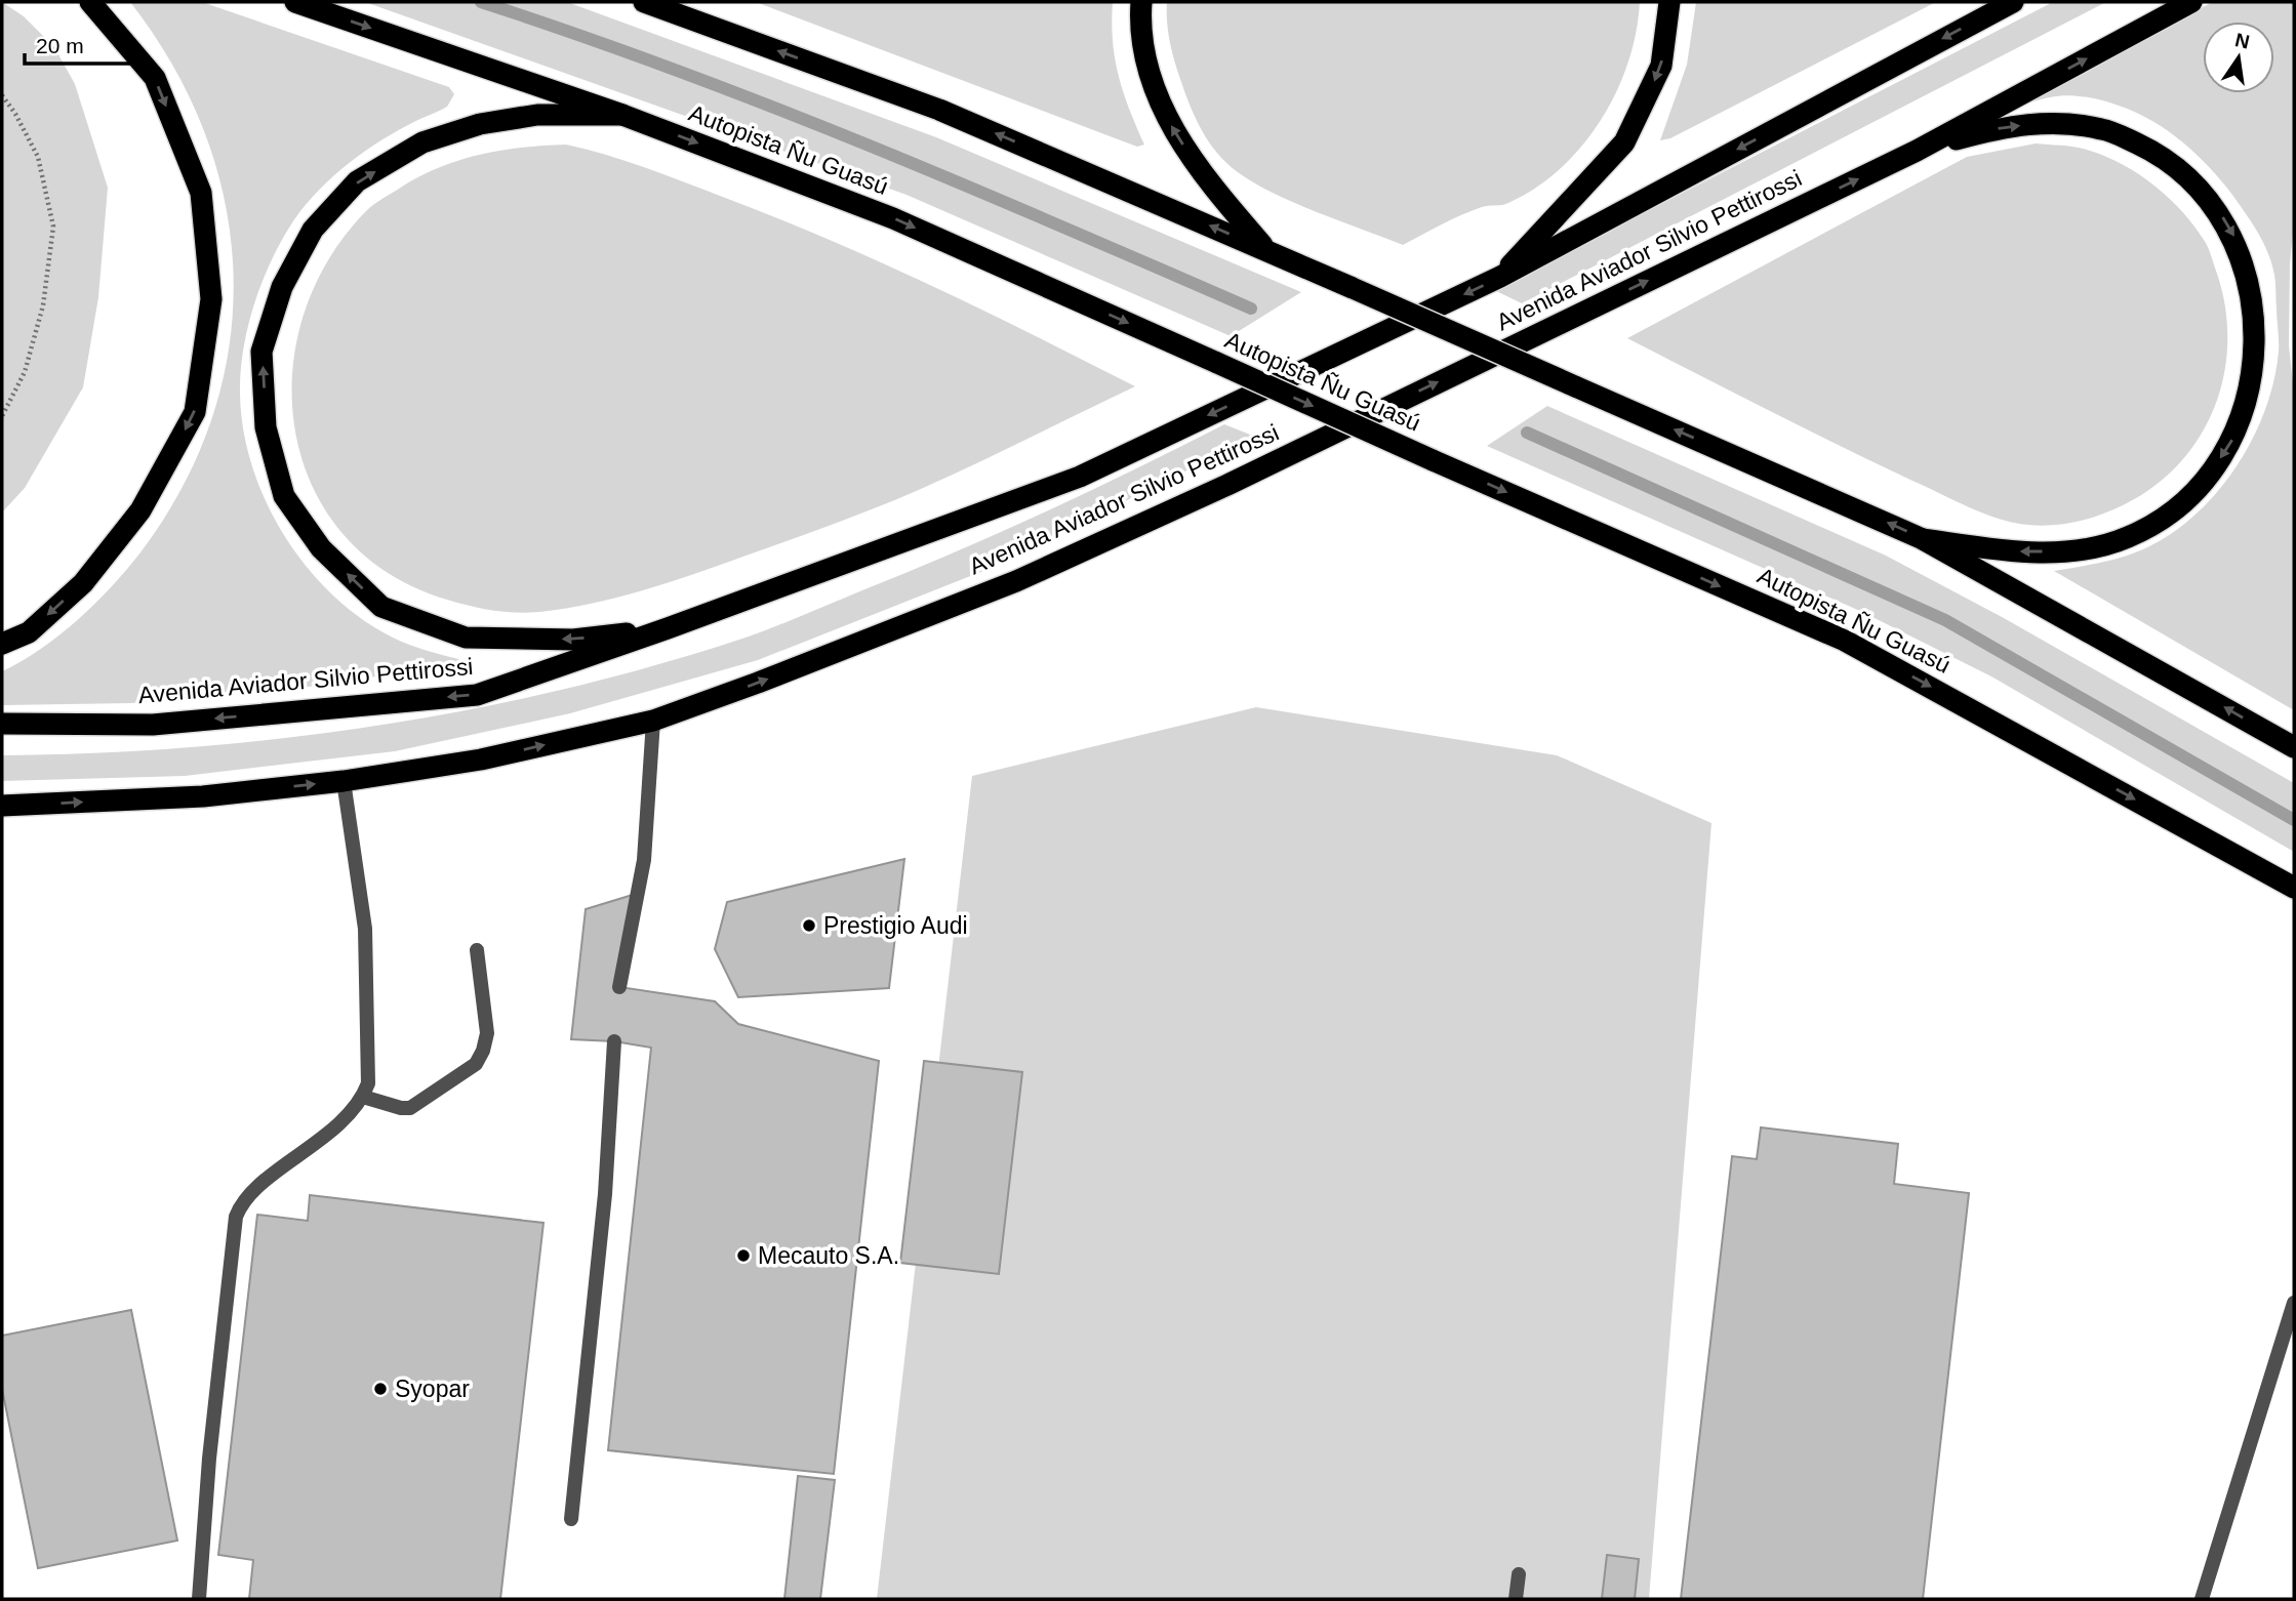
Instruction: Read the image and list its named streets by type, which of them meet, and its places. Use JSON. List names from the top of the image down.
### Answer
{
  "streets": {
    "highway": ["Autopista Ñu Guasú", "Avenida Aviador Silvio Pettirossi"]
  },
  "places": ["Prestigio Audi", "Mecauto S.A.", "Syopar"],
  "scale_bar": "20 m",
  "north": "top"
}
